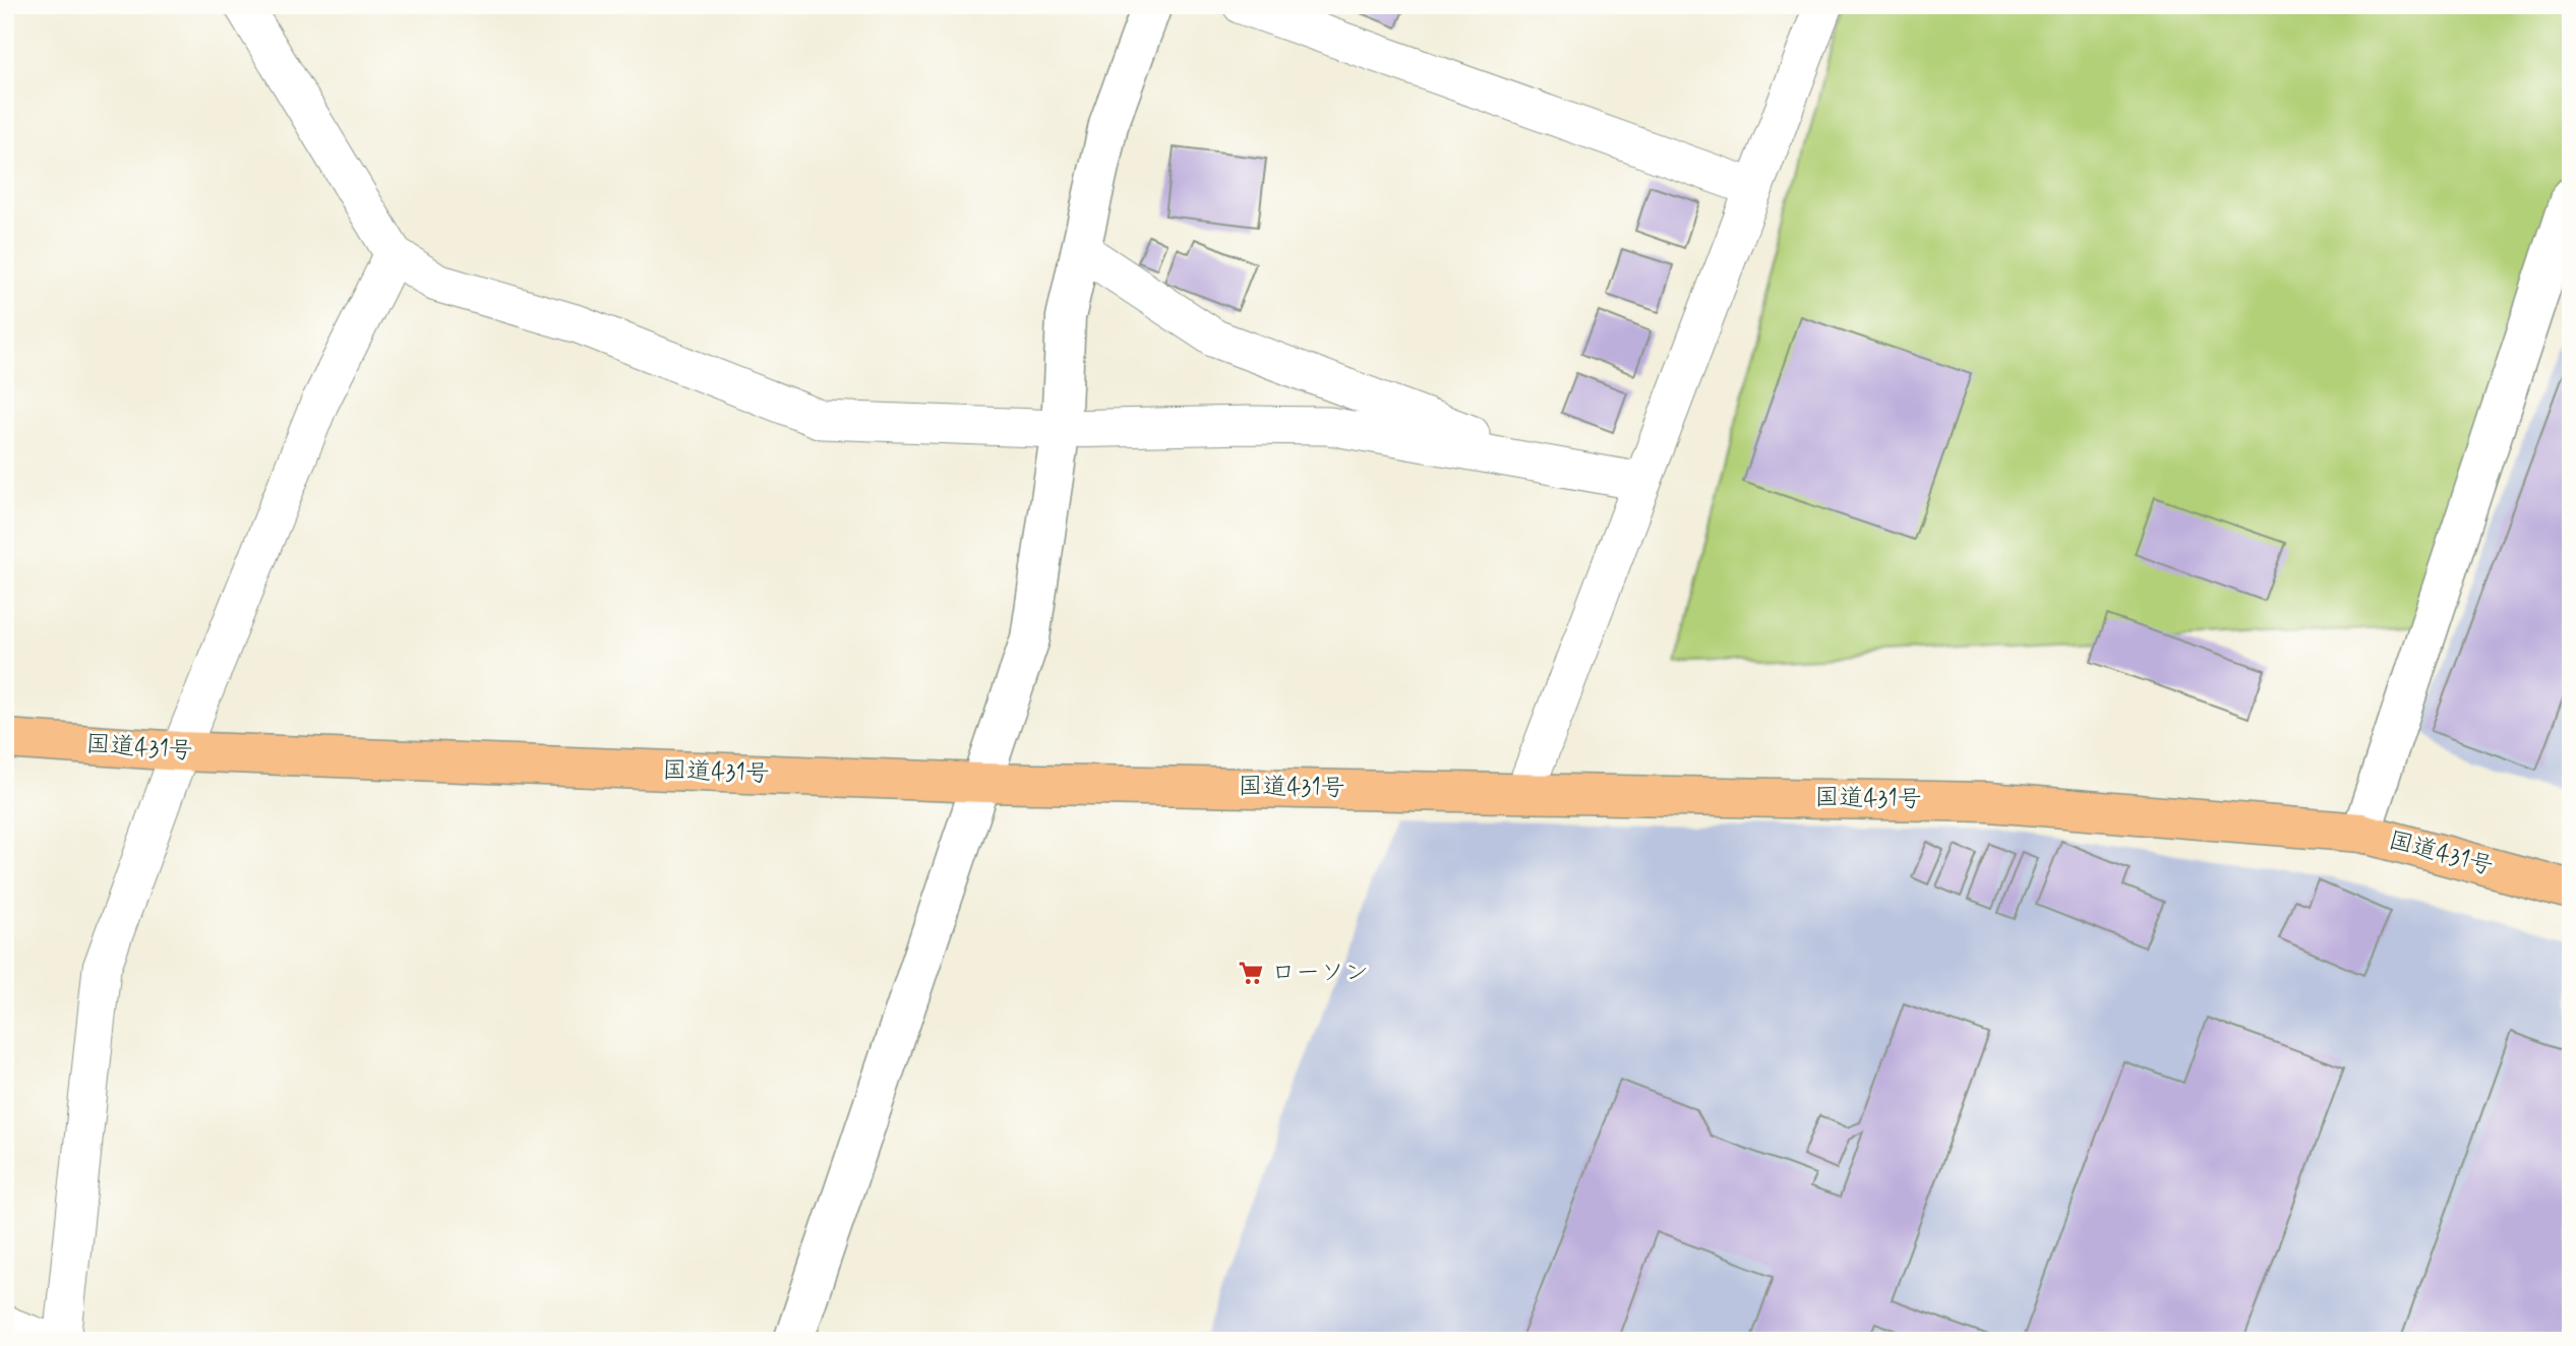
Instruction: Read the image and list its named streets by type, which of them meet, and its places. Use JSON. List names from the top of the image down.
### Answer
{
  "streets": {
    "highway": ["国道431号"]
  },
  "places": {
    "supermarket": ["ローソン"]
  }
}
